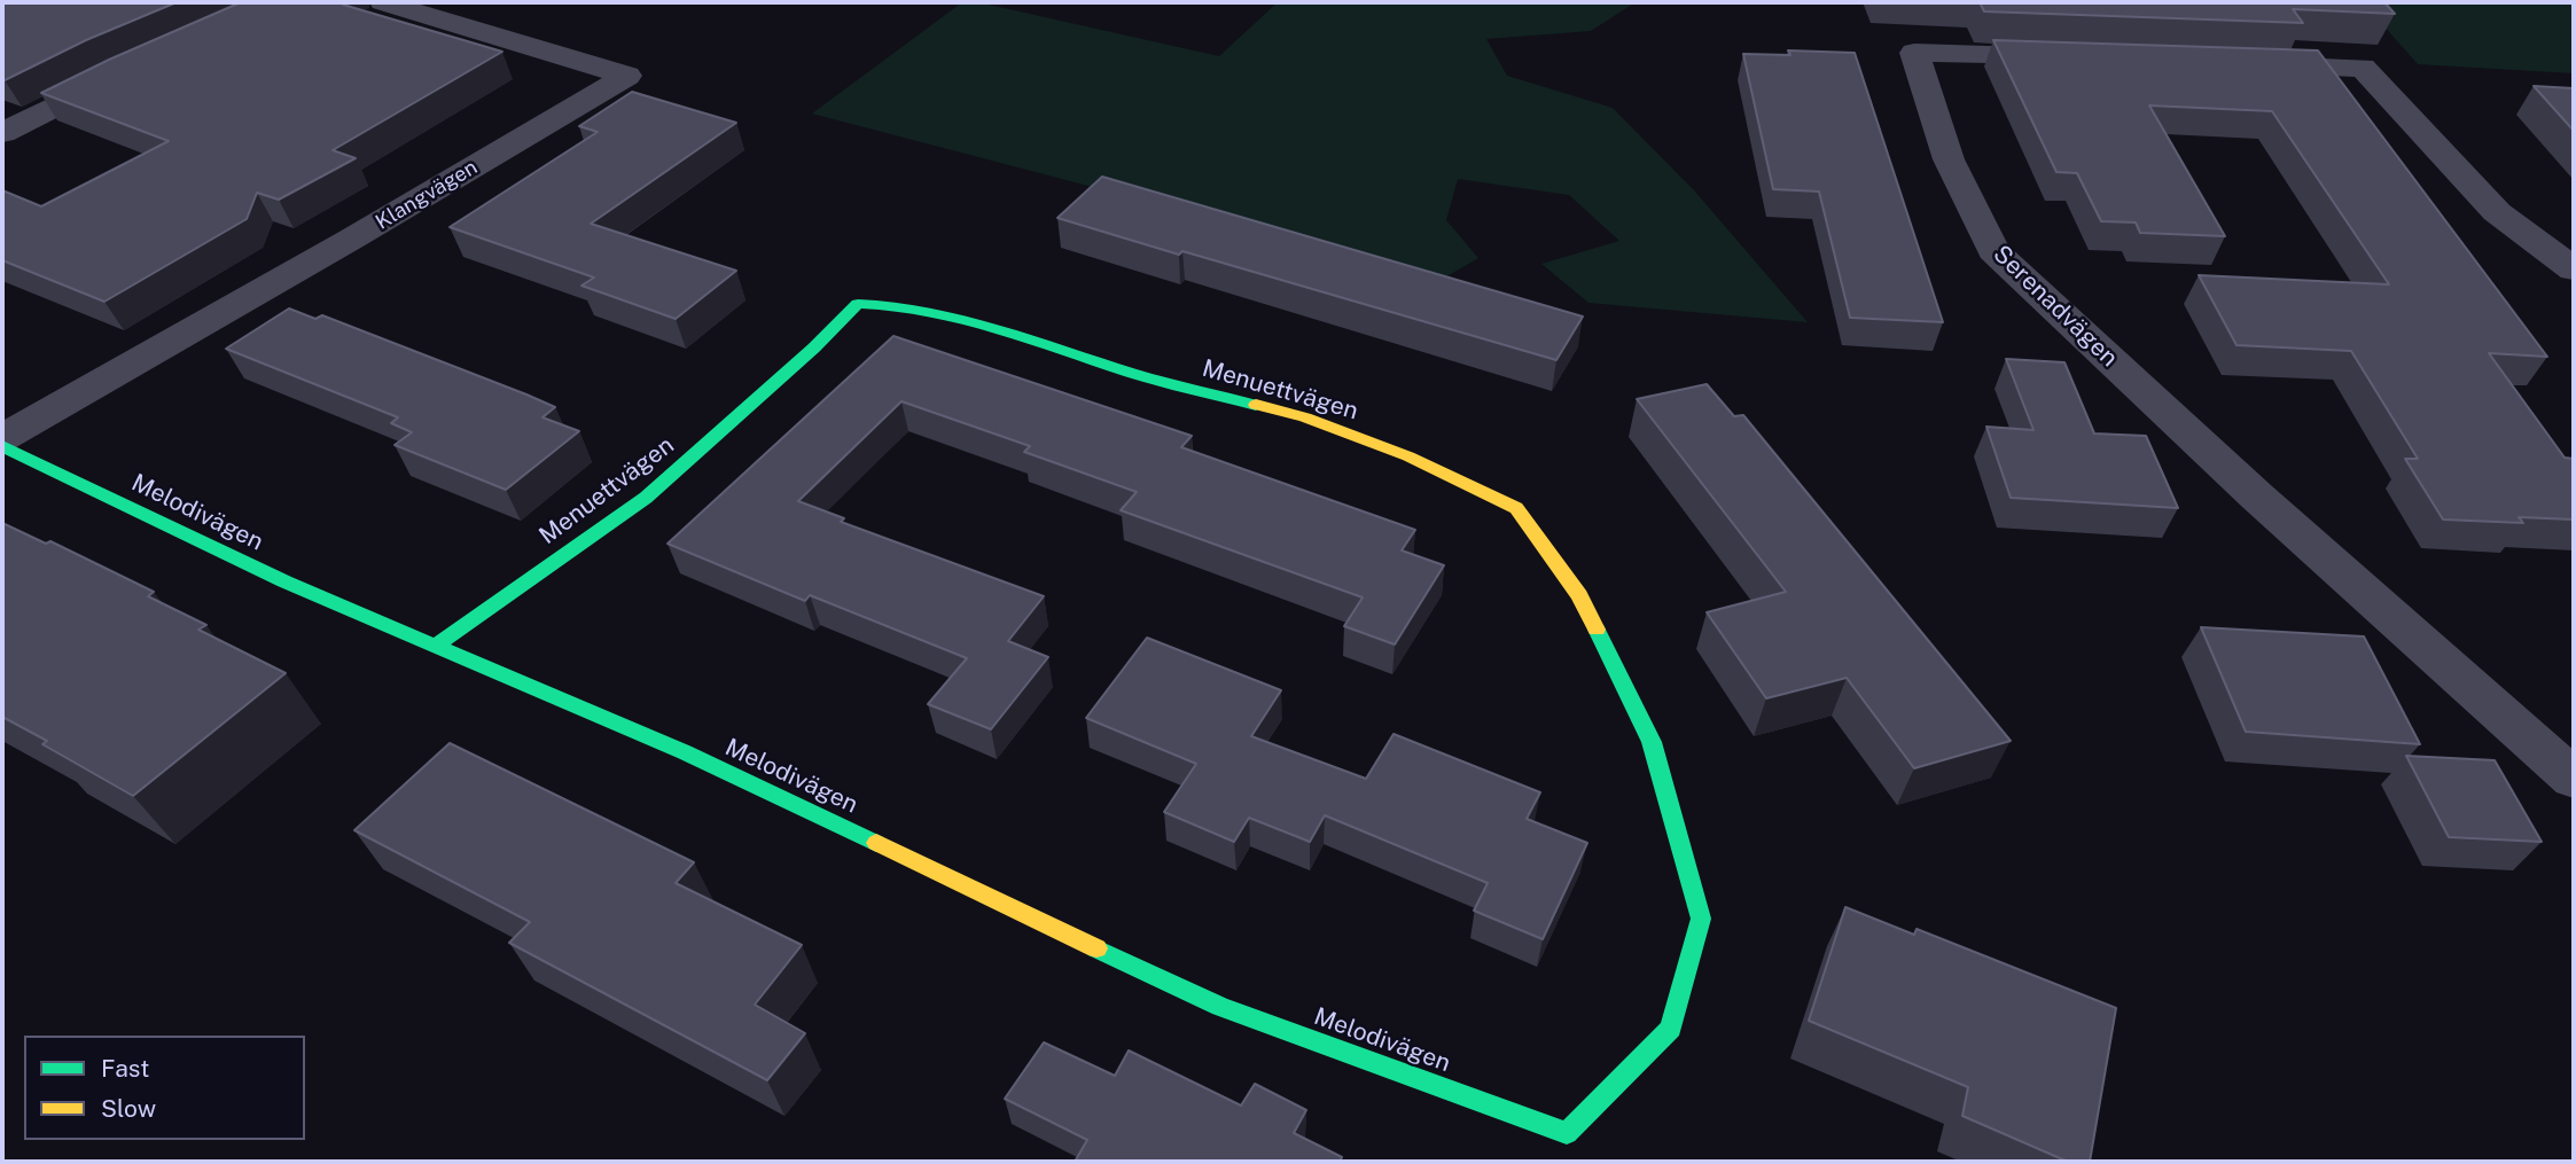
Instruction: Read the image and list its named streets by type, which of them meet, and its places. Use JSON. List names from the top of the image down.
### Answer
{
  "streets": {
    "street": [
      "Klangvägen",
      "Serenadvägen",
      "Menuettvägen",
      "Melodivägen"
    ]
  },
  "crossings": [
    ["Menuettvägen", "Melodivägen"]
  ],
  "legend": ["Fast", "Slow"]
}
